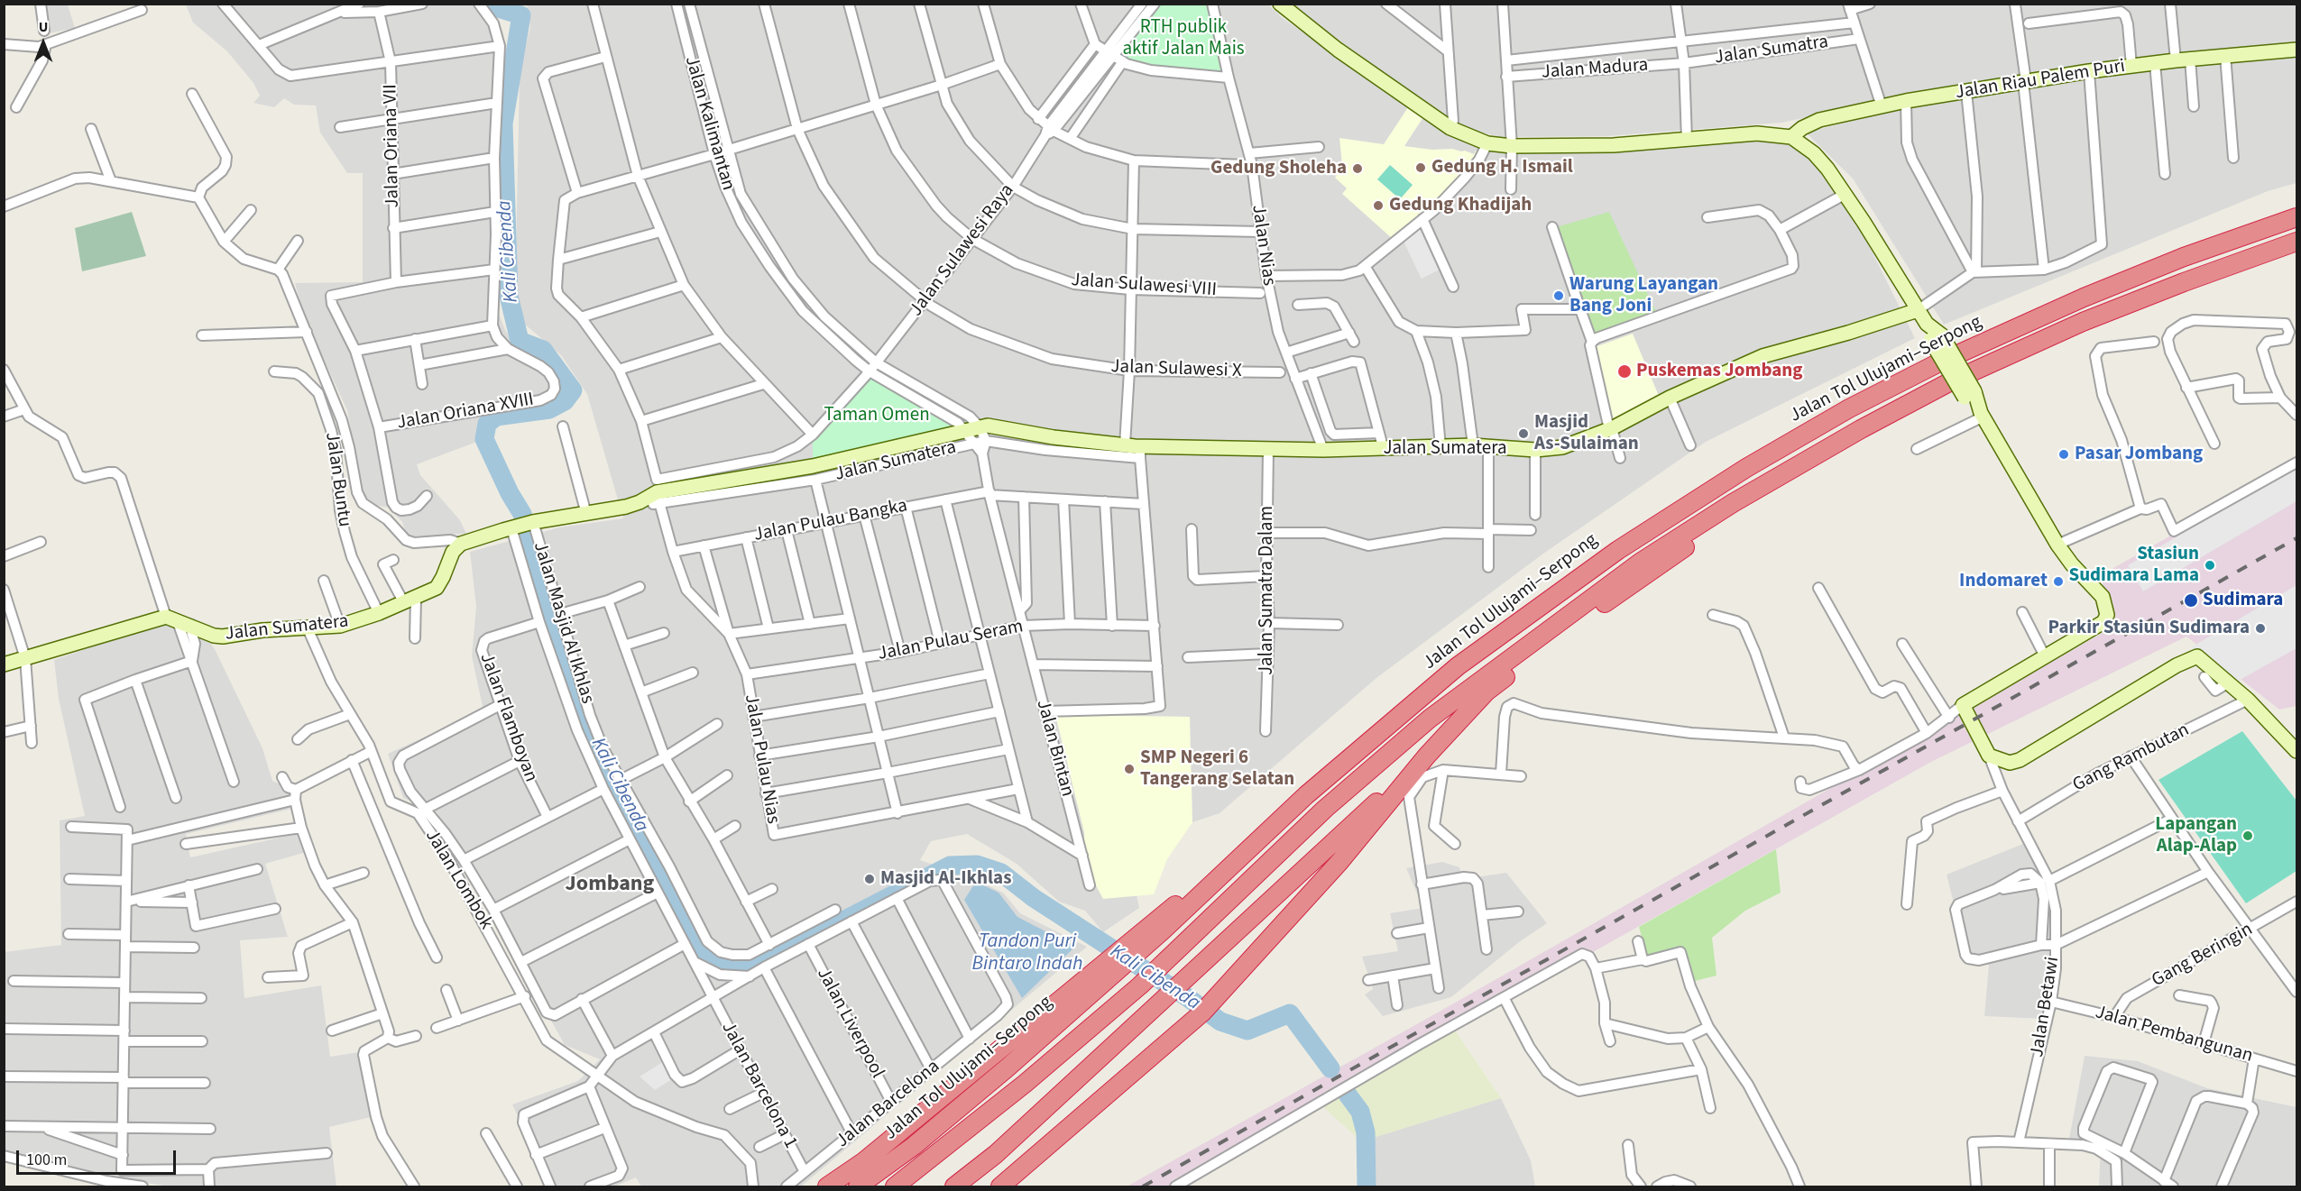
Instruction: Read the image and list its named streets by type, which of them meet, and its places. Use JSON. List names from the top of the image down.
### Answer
{
  "streets": {
    "highway": ["Jalan Tol Ulujami–Serpong"],
    "street": [
      "Jalan Sumatra",
      "Jalan Madura",
      "Jalan Riau Palem Puri",
      "Jalan Kalimantan",
      "Jalan Oriana VII",
      "Jalan Nias",
      "Jalan Sulawesi Raya",
      "Jalan Sulawesi VIII",
      "Jalan Sulawesi X",
      "Jalan Oriana XVIII",
      "Jalan Sumatera",
      "Jalan Buntu",
      "Jalan Pulau Bangka",
      "Jalan Sumatra Dalam",
      "Jalan Masjid Al Ikhlas",
      "Jalan Pulau Seram",
      "Jalan Flamboyan",
      "Jalan Bintan",
      "Gang Rambutan",
      "Jalan Pulau Nias",
      "Jalan Lombok",
      "Gang Beringin",
      "Jalan Betawi",
      "Jalan Liverpool",
      "Jalan Pembangunan",
      "Jalan Barcelona 1",
      "Jalan Barcelona"
    ]
  },
  "crossings": [
    ["Jalan Sumatra", "Jalan Madura"],
    ["Jalan Kalimantan", "Jalan Sulawesi Raya"],
    ["Jalan Kalimantan", "Jalan Sumatera"],
    ["Jalan Nias", "Jalan Sumatera"],
    ["Jalan Sulawesi Raya", "Jalan Sulawesi VIII"],
    ["Jalan Sulawesi Raya", "Jalan Sulawesi X"],
    ["Jalan Sumatera", "Jalan Buntu"],
    ["Jalan Sumatera", "Jalan Sumatra Dalam"],
    ["Jalan Sumatera", "Jalan Masjid Al Ikhlas"],
    ["Jalan Sumatera", "Jalan Bintan"],
    ["Jalan Sumatera", "Jalan Pulau Nias"],
    ["Jalan Sumatera", "Jalan Lombok"],
    ["Jalan Pulau Bangka", "Jalan Bintan"],
    ["Jalan Pulau Bangka", "Jalan Pulau Nias"],
    ["Jalan Pulau Seram", "Jalan Bintan"],
    ["Jalan Pulau Seram", "Jalan Pulau Nias"],
    ["Gang Rambutan", "Jalan Betawi"],
    ["Gang Beringin", "Jalan Pembangunan"],
    ["Jalan Betawi", "Jalan Pembangunan"],
    ["Jalan Liverpool", "Jalan Barcelona"],
    ["Jalan Barcelona 1", "Jalan Barcelona"]
  ],
  "districts": ["Jombang"],
  "water": ["Kali Cibenda", "Tandon Puri Bintaro Indah"],
  "parks": ["RTH publik aktif Jalan Mais", "Taman Omen"],
  "places": [
    "Gedung H. Ismail",
    "Gedung Sholeha",
    "Gedung Khadijah",
    "Warung Layangan Bang Joni",
    "Puskemas Jombang",
    "Masjid As-Sulaiman",
    "Pasar Jombang",
    "Stasiun Sudimara Lama",
    "Indomaret",
    "Sudimara",
    "Parkir Stasiun Sudimara",
    "SMP Negeri 6 Tangerang Selatan",
    "Lapangan Alap-Alap",
    "Masjid Al-Ikhlas"
  ],
  "scale_bar": "100 m",
  "north": "top"
}
